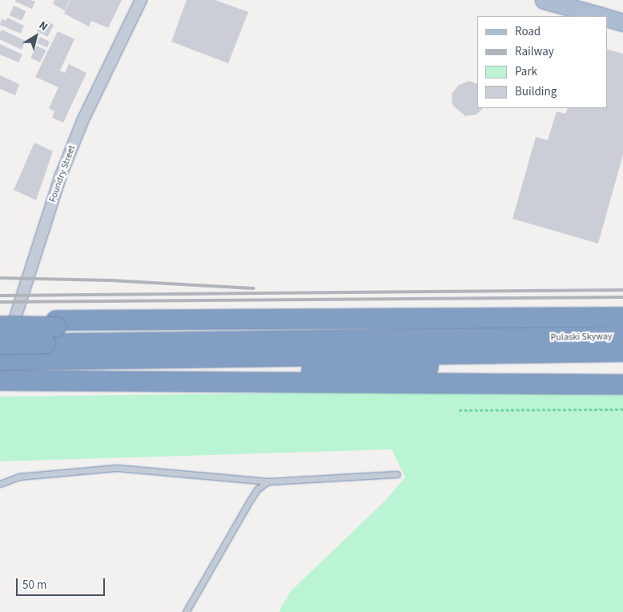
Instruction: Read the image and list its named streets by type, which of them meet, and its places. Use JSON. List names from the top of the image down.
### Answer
{
  "streets": {
    "highway": ["Pulaski Skyway"],
    "street": ["Foundry Street"]
  },
  "legend": [
    "Road",
    "Railway",
    "Park",
    "Building"
  ],
  "scale_bar": "50 m",
  "north": "top right"
}
